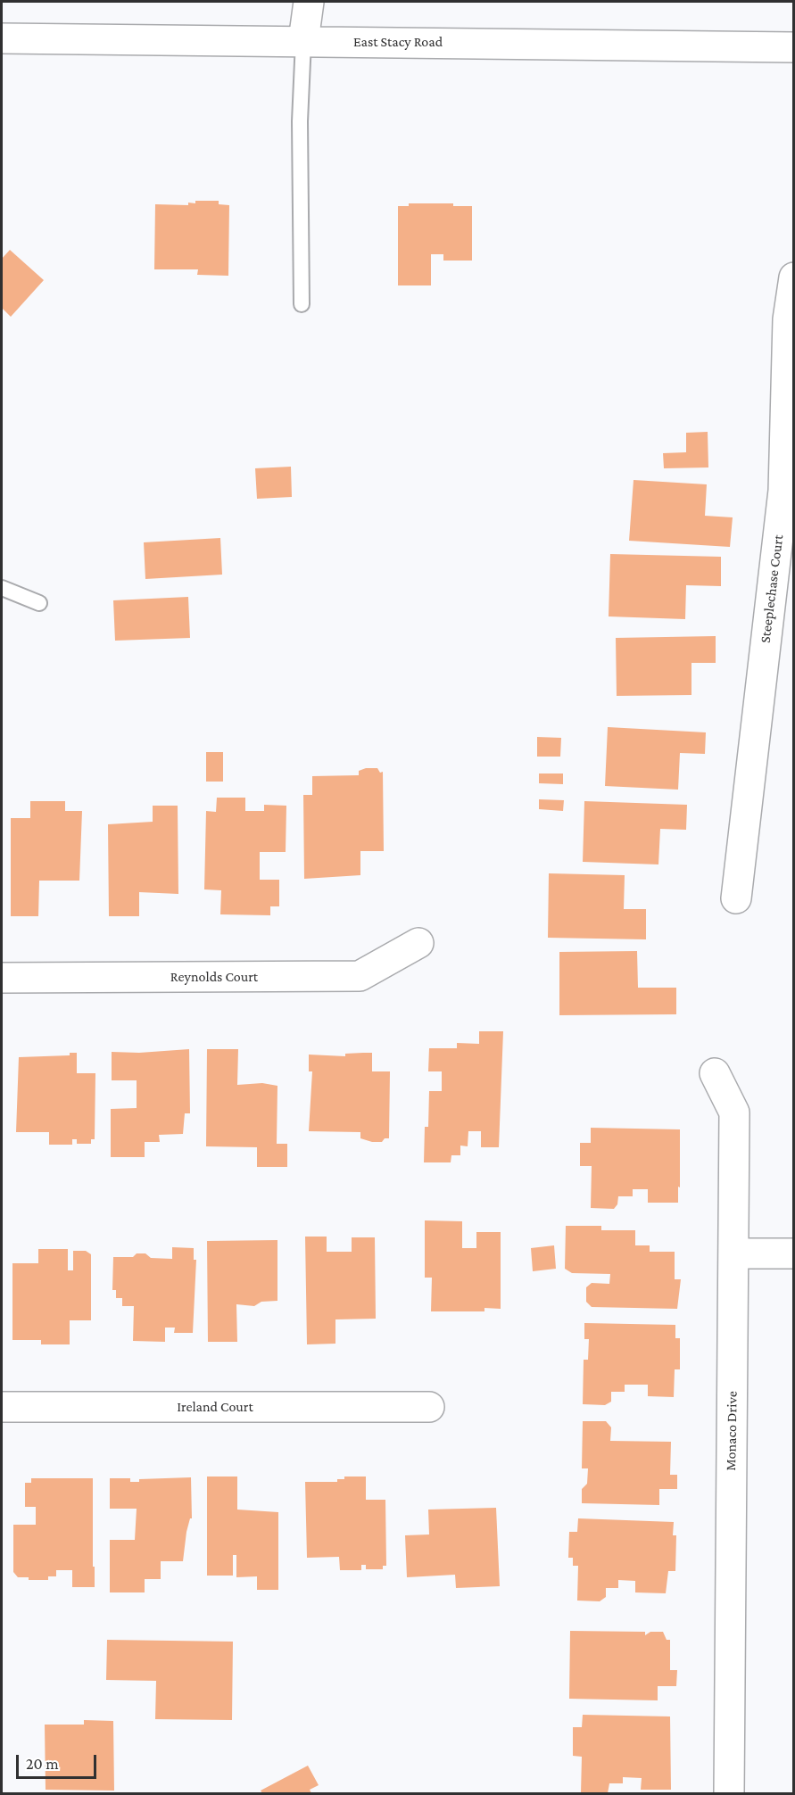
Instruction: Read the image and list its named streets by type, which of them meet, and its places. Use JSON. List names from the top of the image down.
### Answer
{
  "streets": {
    "street": [
      "East Stacy Road",
      "Steeplechase Court",
      "Reynolds Court",
      "Ireland Court",
      "Monaco Drive"
    ]
  },
  "scale_bar": "20 m"
}
